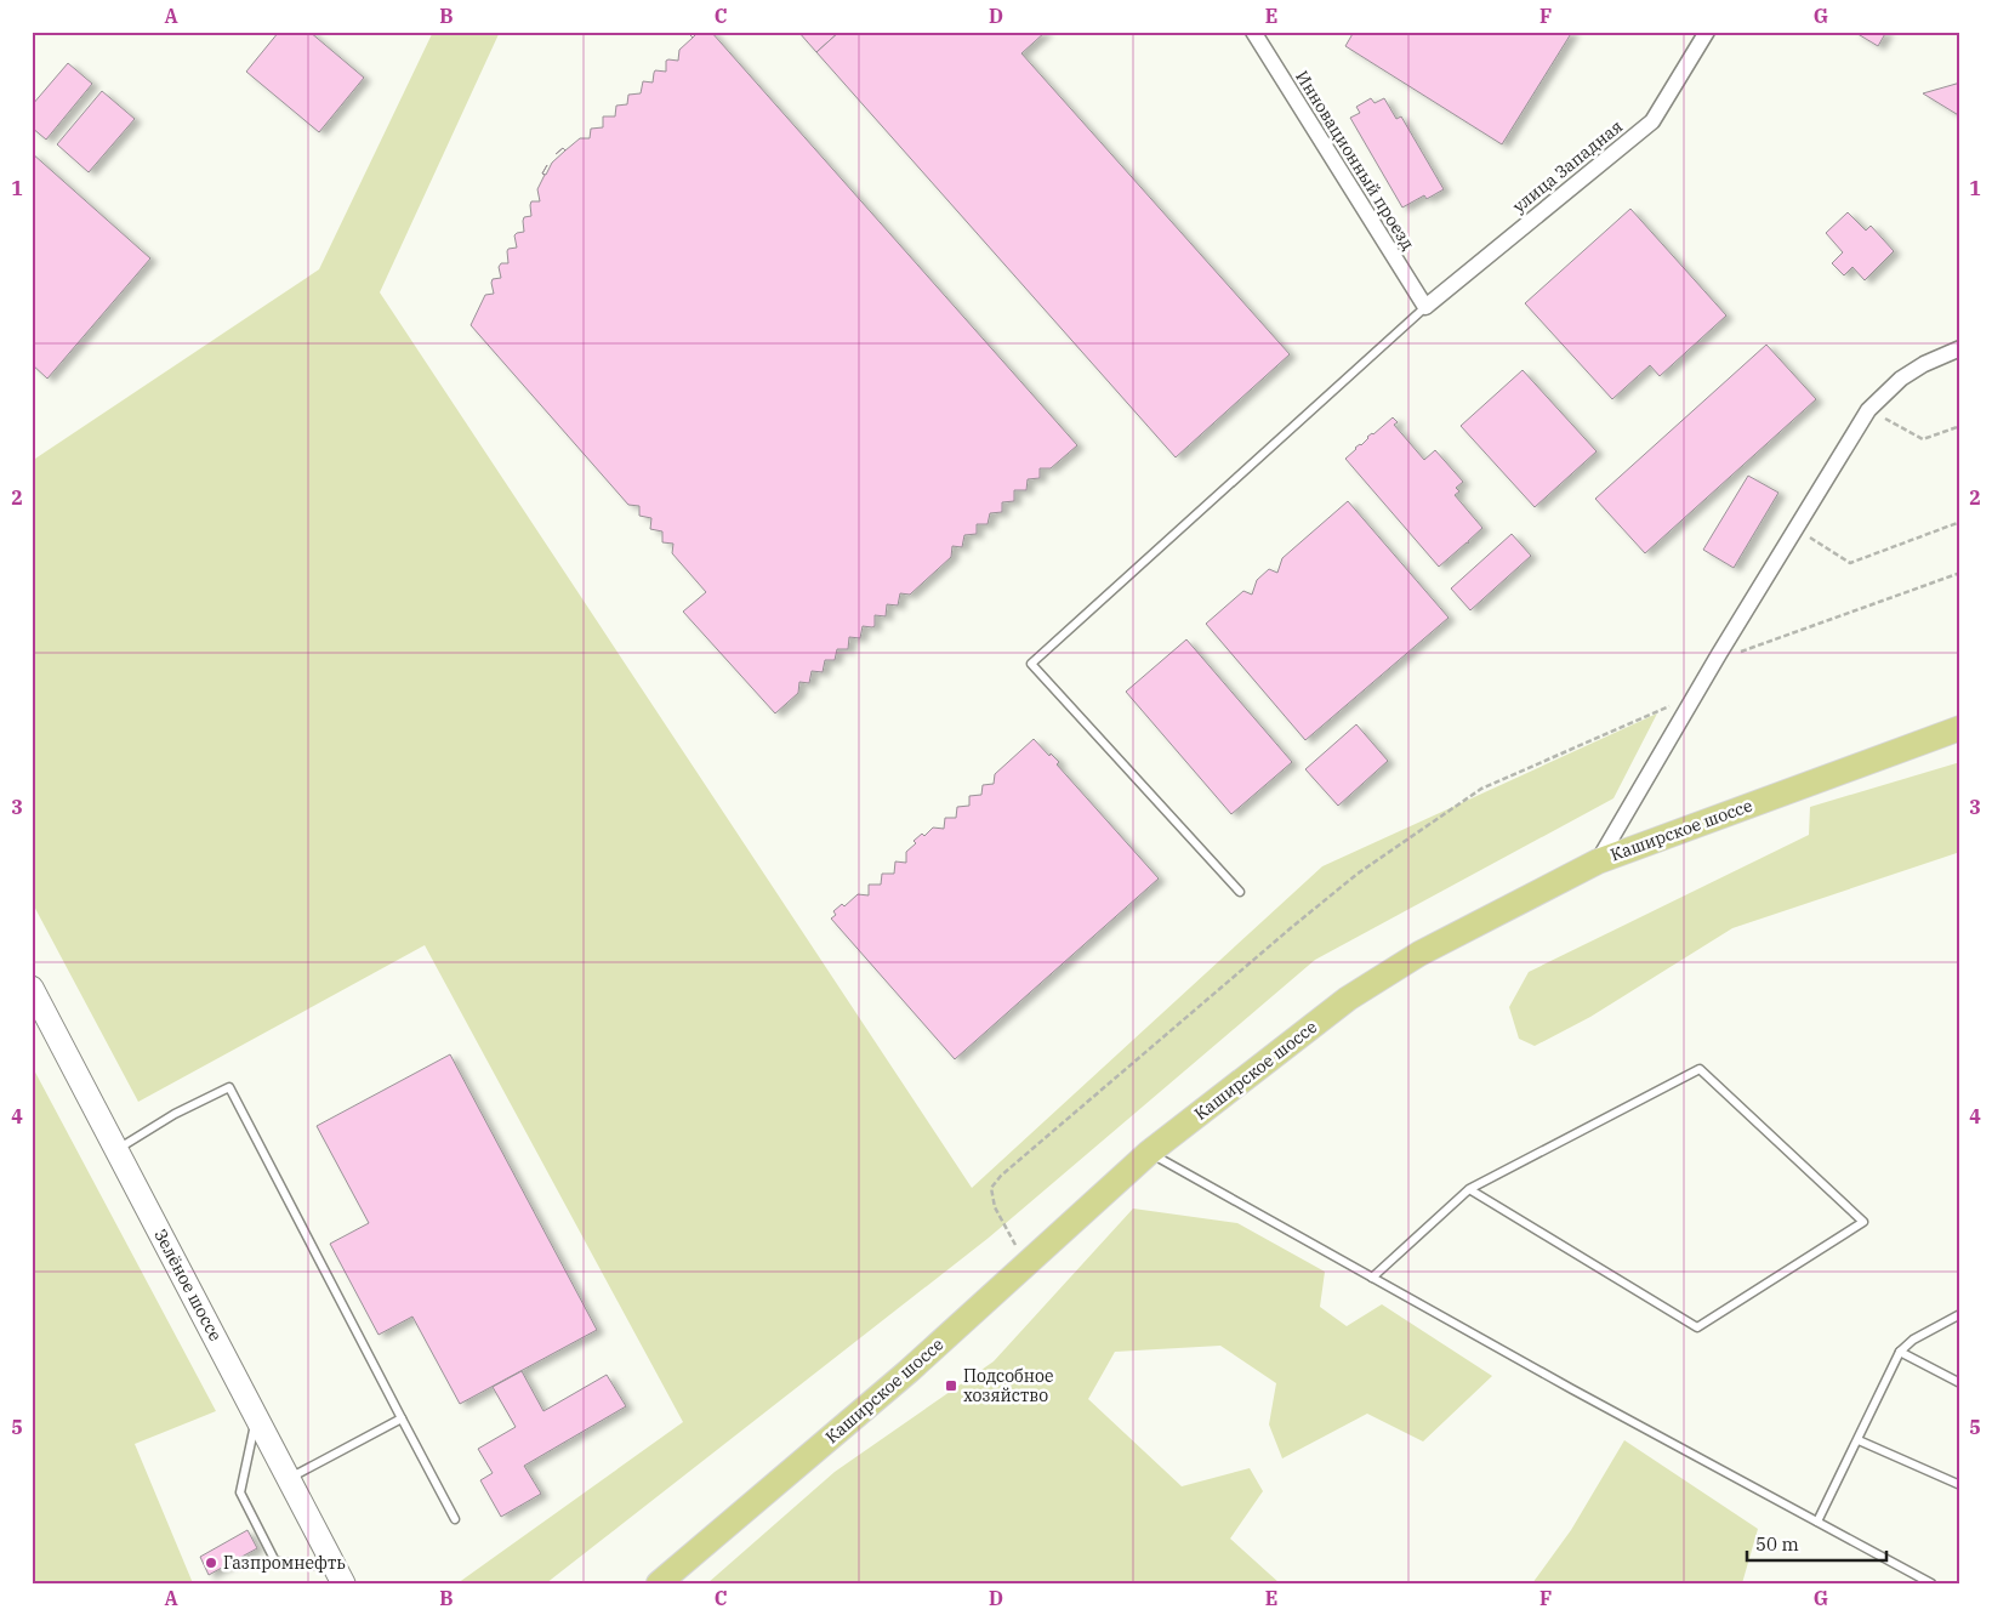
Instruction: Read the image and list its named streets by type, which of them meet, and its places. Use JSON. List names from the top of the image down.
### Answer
{
  "streets": {
    "main road": ["Каширское шоссе", "Зелёное шоссе"],
    "street": ["Инновационный проезд", "улица Западная"]
  },
  "crossings": [
    ["Инновационный проезд", "улица Западная"]
  ],
  "places": {
    "transit": ["Подсобное хозяйство"],
    "other": ["Газпромнефть"]
  },
  "scale_bar": "50 m",
  "grid": {
    "columns": [
      "A",
      "B",
      "C",
      "D",
      "E",
      "F",
      "G"
    ],
    "rows": [
      "1",
      "2",
      "3",
      "4",
      "5"
    ]
  }
}
